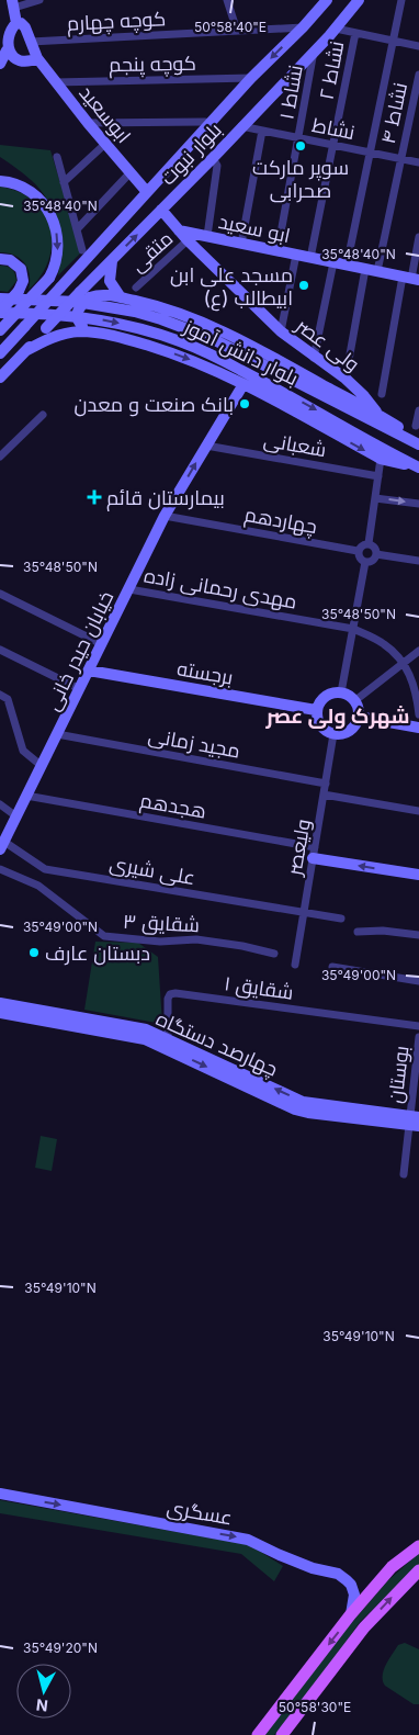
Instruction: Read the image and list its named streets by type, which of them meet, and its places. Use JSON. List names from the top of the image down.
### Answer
{
  "streets": {
    "main road": [
      "ابوسعید",
      "بلوار نبوت",
      "ابو سعید",
      "ولی عصر",
      "بلوار دانش آموز",
      "خیابان حیدر خانی",
      "برجسته",
      "چهارصد دستگاه",
      "عسگری"
    ],
    "street": [
      "کوچه چهارم",
      "کوچه پنجم",
      "نشاط ۲",
      "نشاط ۱",
      "نشاط ۴",
      "نشاط",
      "متقی",
      "شعبانی",
      "چهاردهم",
      "مهدی رحمانی زاده",
      "مجید زمانی",
      "هجدهم",
      "ولیعصر",
      "علی شیری",
      "شقایق ۳",
      "شقایق ۱",
      "بوستان"
    ]
  },
  "crossings": [
    ["کوچه چهارم", "ابوسعید"],
    ["کوچه چهارم", "بلوار نبوت"],
    ["کوچه پنجم", "ابوسعید"],
    ["کوچه پنجم", "بلوار نبوت"],
    ["نشاط ۲", "نشاط"],
    ["نشاط ۲", "ابو سعید"],
    ["نشاط ۱", "نشاط"],
    ["نشاط ۱", "بلوار نبوت"],
    ["نشاط ۱", "ابو سعید"],
    ["نشاط ۴", "نشاط"],
    ["نشاط ۴", "ابو سعید"],
    ["ابوسعید", "بلوار نبوت"],
    ["نشاط", "بلوار نبوت"],
    ["بلوار نبوت", "ولی عصر"],
    ["ابو سعید", "ولی عصر"],
    ["متقی", "ولی عصر"],
    ["شعبانی", "خیابان حیدر خانی"],
    ["چهاردهم", "خیابان حیدر خانی"],
    ["مهدی رحمانی زاده", "خیابان حیدر خانی"],
    ["خیابان حیدر خانی", "برجسته"],
    ["خیابان حیدر خانی", "مجید زمانی"],
    ["خیابان حیدر خانی", "هجدهم"],
    ["خیابان حیدر خانی", "علی شیری"],
    ["برجسته", "ولیعصر"],
    ["مجید زمانی", "ولیعصر"],
    ["هجدهم", "ولیعصر"],
    ["ولیعصر", "علی شیری"],
    ["شقایق ۱", "چهارصد دستگاه"],
    ["چهارصد دستگاه", "بوستان"]
  ],
  "one_way": ["عسگری"],
  "districts": ["شهرک ولی عصر"],
  "places": {
    "other": [
      "سوپر مارکت صحرابی",
      "مسجد علی ابن ابیطالب (ع)",
      "بانک صنعت و معدن",
      "دبستان عارف"
    ],
    "health": ["بیمارستان قائم"]
  },
  "north": "bottom",
  "coordinates": [
    "50°58'40\"E",
    "35°48'40\"N",
    "35°48'50\"N",
    "35°49'00\"N",
    "35°49'10\"N",
    "35°49'20\"N",
    "50°58'30\"E"
  ]
}
